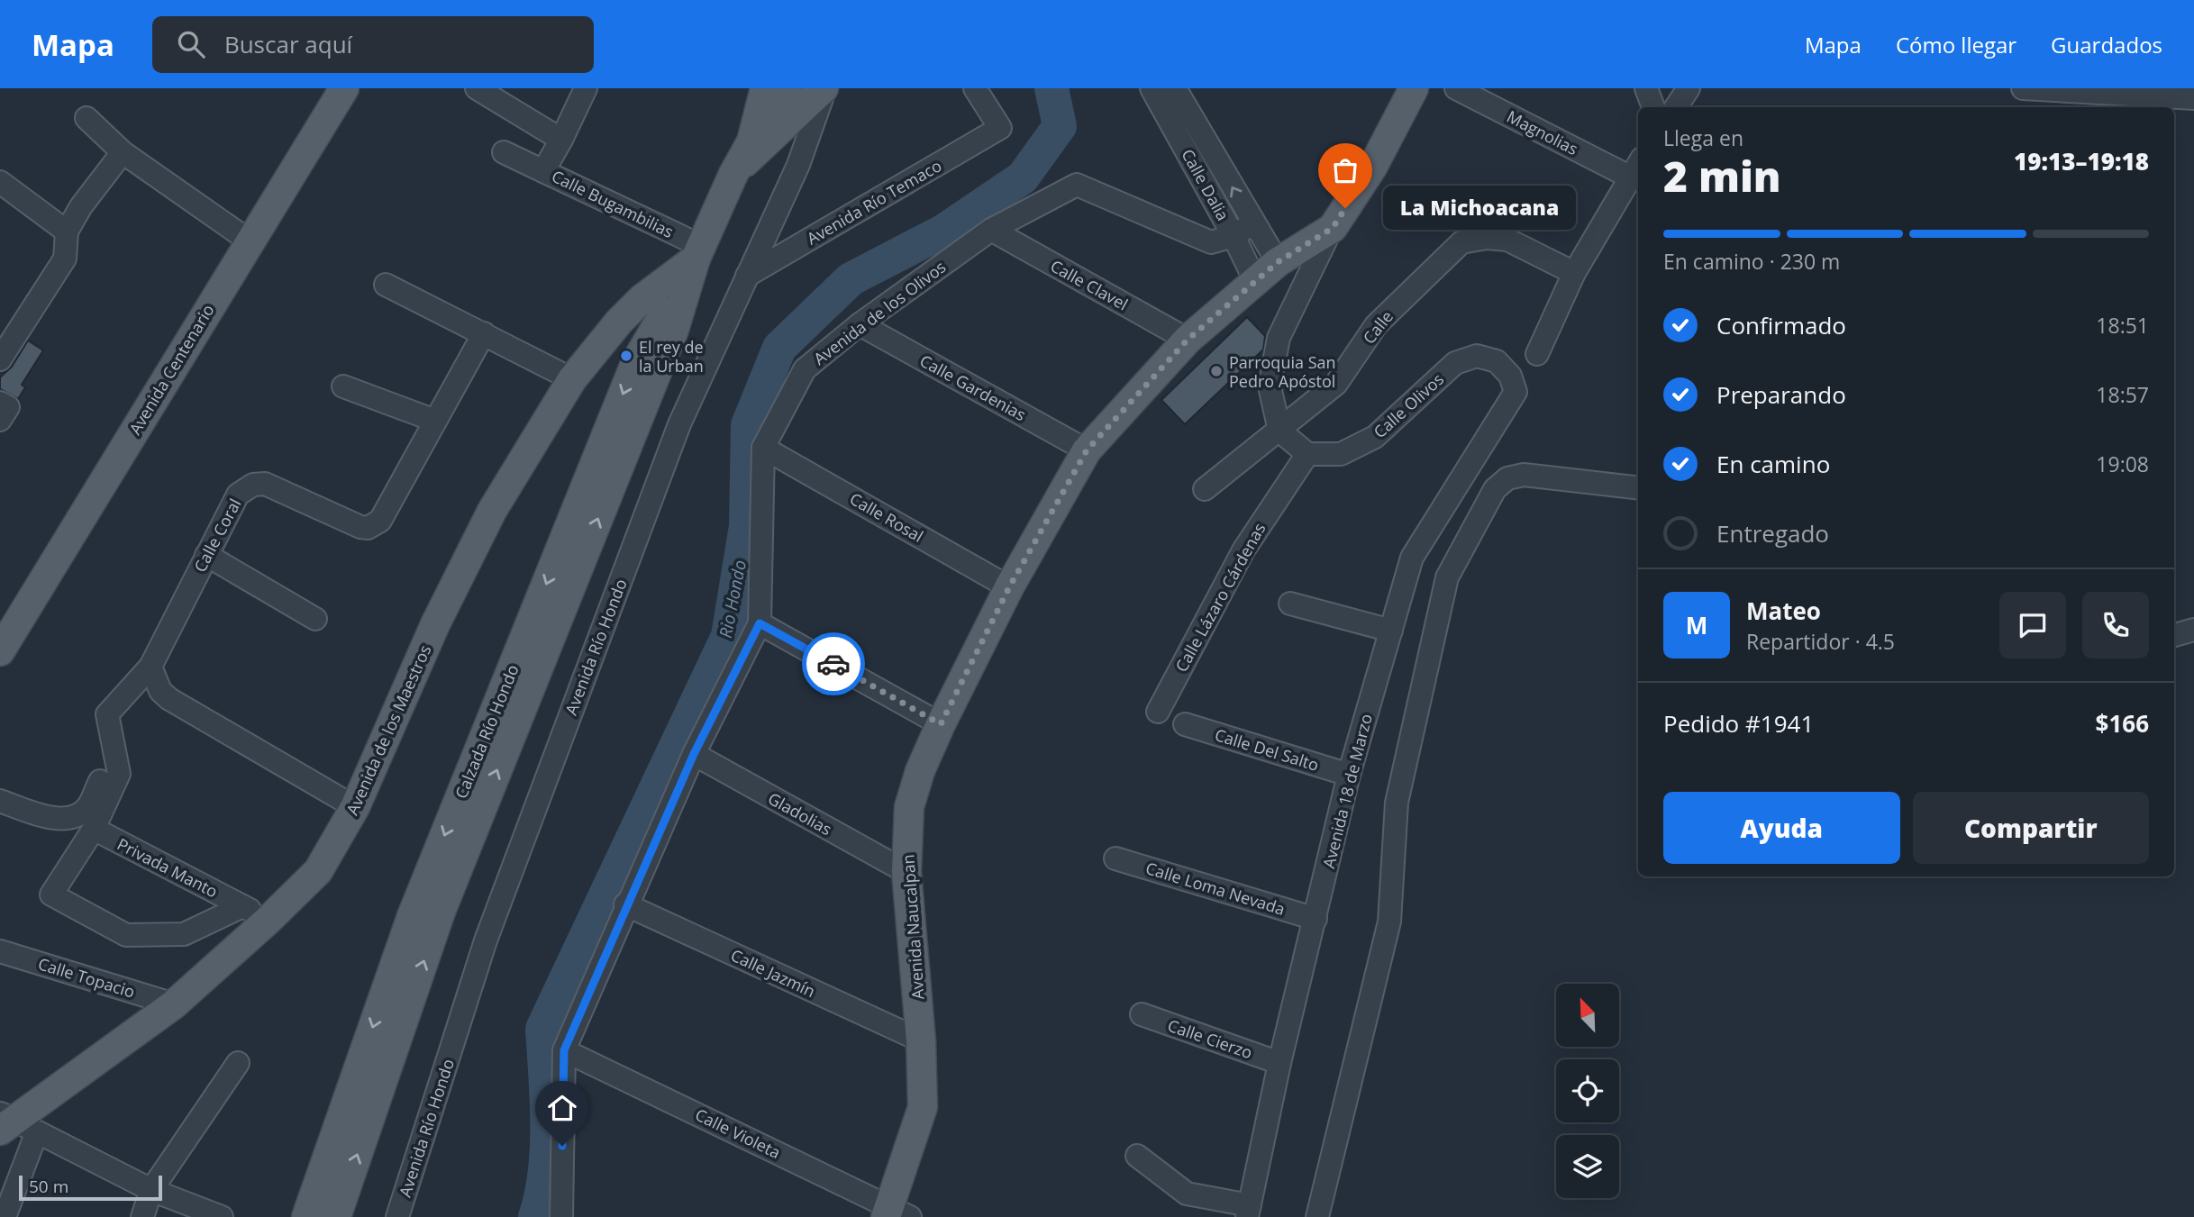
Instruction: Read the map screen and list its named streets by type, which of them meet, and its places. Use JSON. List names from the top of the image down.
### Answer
{
  "streets": {
    "main road": [
      "Avenida Centenario",
      "Avenida de los Maestros",
      "Calzada Río Hondo",
      "Avenida Naucalpan"
    ],
    "street": [
      "Magnolias",
      "Calle Dalia",
      "Avenida Río Temaco",
      "Calle Bugambilias",
      "Calle Clavel",
      "Avenida de los Olivos",
      "Calle",
      "Calle Gardenias",
      "Calle Olivos",
      "Calle Rosal",
      "Calle Coral",
      "Calle Lázaro Cárdenas",
      "Avenida Río Hondo",
      "Calle Del Salto",
      "Avenida 18 de Marzo",
      "Gladolias",
      "Privada Manto",
      "Calle Loma Nevada",
      "Calle Jazmín",
      "Calle Topacio",
      "Calle Cierzo",
      "Calle Violeta"
    ]
  },
  "crossings": [
    ["Calle Dalia", "Avenida de los Olivos"],
    ["Calle Dalia", "Avenida Naucalpan"],
    ["Avenida Río Temaco", "Avenida Río Hondo"],
    ["Calle Bugambilias", "Avenida de los Maestros"],
    ["Calle Bugambilias", "Calzada Río Hondo"],
    ["Calle Clavel", "Avenida de los Olivos"],
    ["Calle Clavel", "Avenida Naucalpan"],
    ["Avenida de los Olivos", "Calle Gardenias"],
    ["Avenida de los Olivos", "Calle Rosal"],
    ["Avenida de los Olivos", "Gladolias"],
    ["Avenida de los Olivos", "Calle Jazmín"],
    ["Avenida de los Olivos", "Calle Violeta"],
    ["Calle Gardenias", "Avenida Naucalpan"],
    ["Calle Olivos", "Calle Lázaro Cárdenas"],
    ["Calle Olivos", "Avenida 18 de Marzo"],
    ["Calle Rosal", "Avenida Naucalpan"],
    ["Calle Coral", "Privada Manto"],
    ["Avenida de los Maestros", "Calzada Río Hondo"],
    ["Avenida de los Maestros", "Privada Manto"],
    ["Avenida de los Maestros", "Calle Topacio"],
    ["Calle Del Salto", "Avenida 18 de Marzo"],
    ["Avenida 18 de Marzo", "Calle Loma Nevada"],
    ["Avenida 18 de Marzo", "Calle Cierzo"],
    ["Gladolias", "Avenida Naucalpan"],
    ["Avenida Naucalpan", "Calle Jazmín"],
    ["Avenida Naucalpan", "Calle Violeta"]
  ],
  "water": ["Rio Hondo"],
  "places": ["La Michoacana", "El rey de la Urban", "Parroquia San Pedro Apóstol"],
  "scale_bar": "50 m",
  "north": "top left",
  "page": {
    "header": "Mapa",
    "search": "Buscar aquí",
    "nav": ["Mapa", "Cómo llegar", "Guardados"],
    "heading": ["2 min", "Llega en", "19:13–19:18"],
    "panel": [
      "Mateo",
      "Repartidor · 4.5",
      "Pedido #1941",
      "$166"
    ],
    "bubble": "La Michoacana",
    "bar": "En camino · 230 m",
    "list": [
      ["Confirmado", "18:51"],
      ["Preparando", "18:57"],
      ["En camino", "19:08"],
      "Entregado"
    ],
    "round": "M",
    "buttons": ["Ayuda", "Compartir"],
    "scale": "50 m"
  }
}
